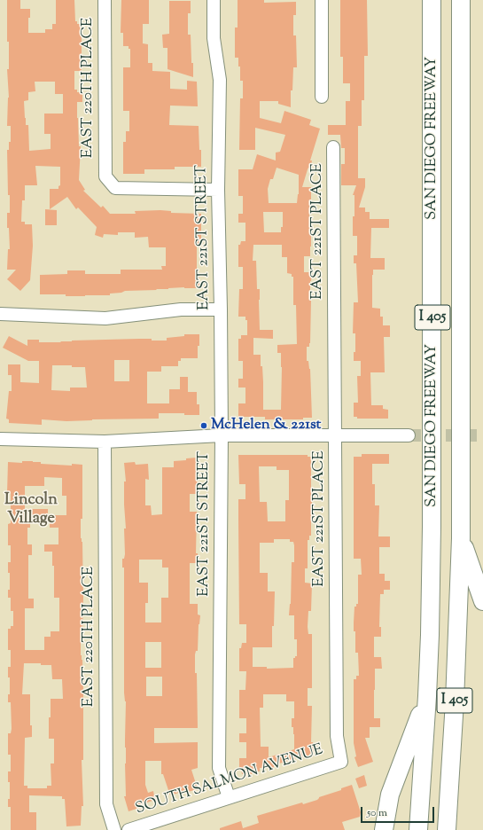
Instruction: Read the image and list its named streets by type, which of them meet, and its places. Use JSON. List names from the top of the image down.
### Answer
{
  "streets": {
    "highway": ["SAN DIEGO FREEWAY", "I 405"],
    "street": [
      "EAST 220TH PLACE",
      "EAST 221ST PLACE",
      "EAST 221ST STREET",
      "SOUTH SALMON AVENUE"
    ]
  },
  "crossings": [
    ["EAST 220TH PLACE", "EAST 221ST STREET"],
    ["EAST 221ST PLACE", "SOUTH SALMON AVENUE"],
    ["EAST 221ST STREET", "SOUTH SALMON AVENUE"]
  ],
  "districts": ["Lincoln Village"],
  "places": ["McHelen & 221st"],
  "scale_bar": "50 m"
}
